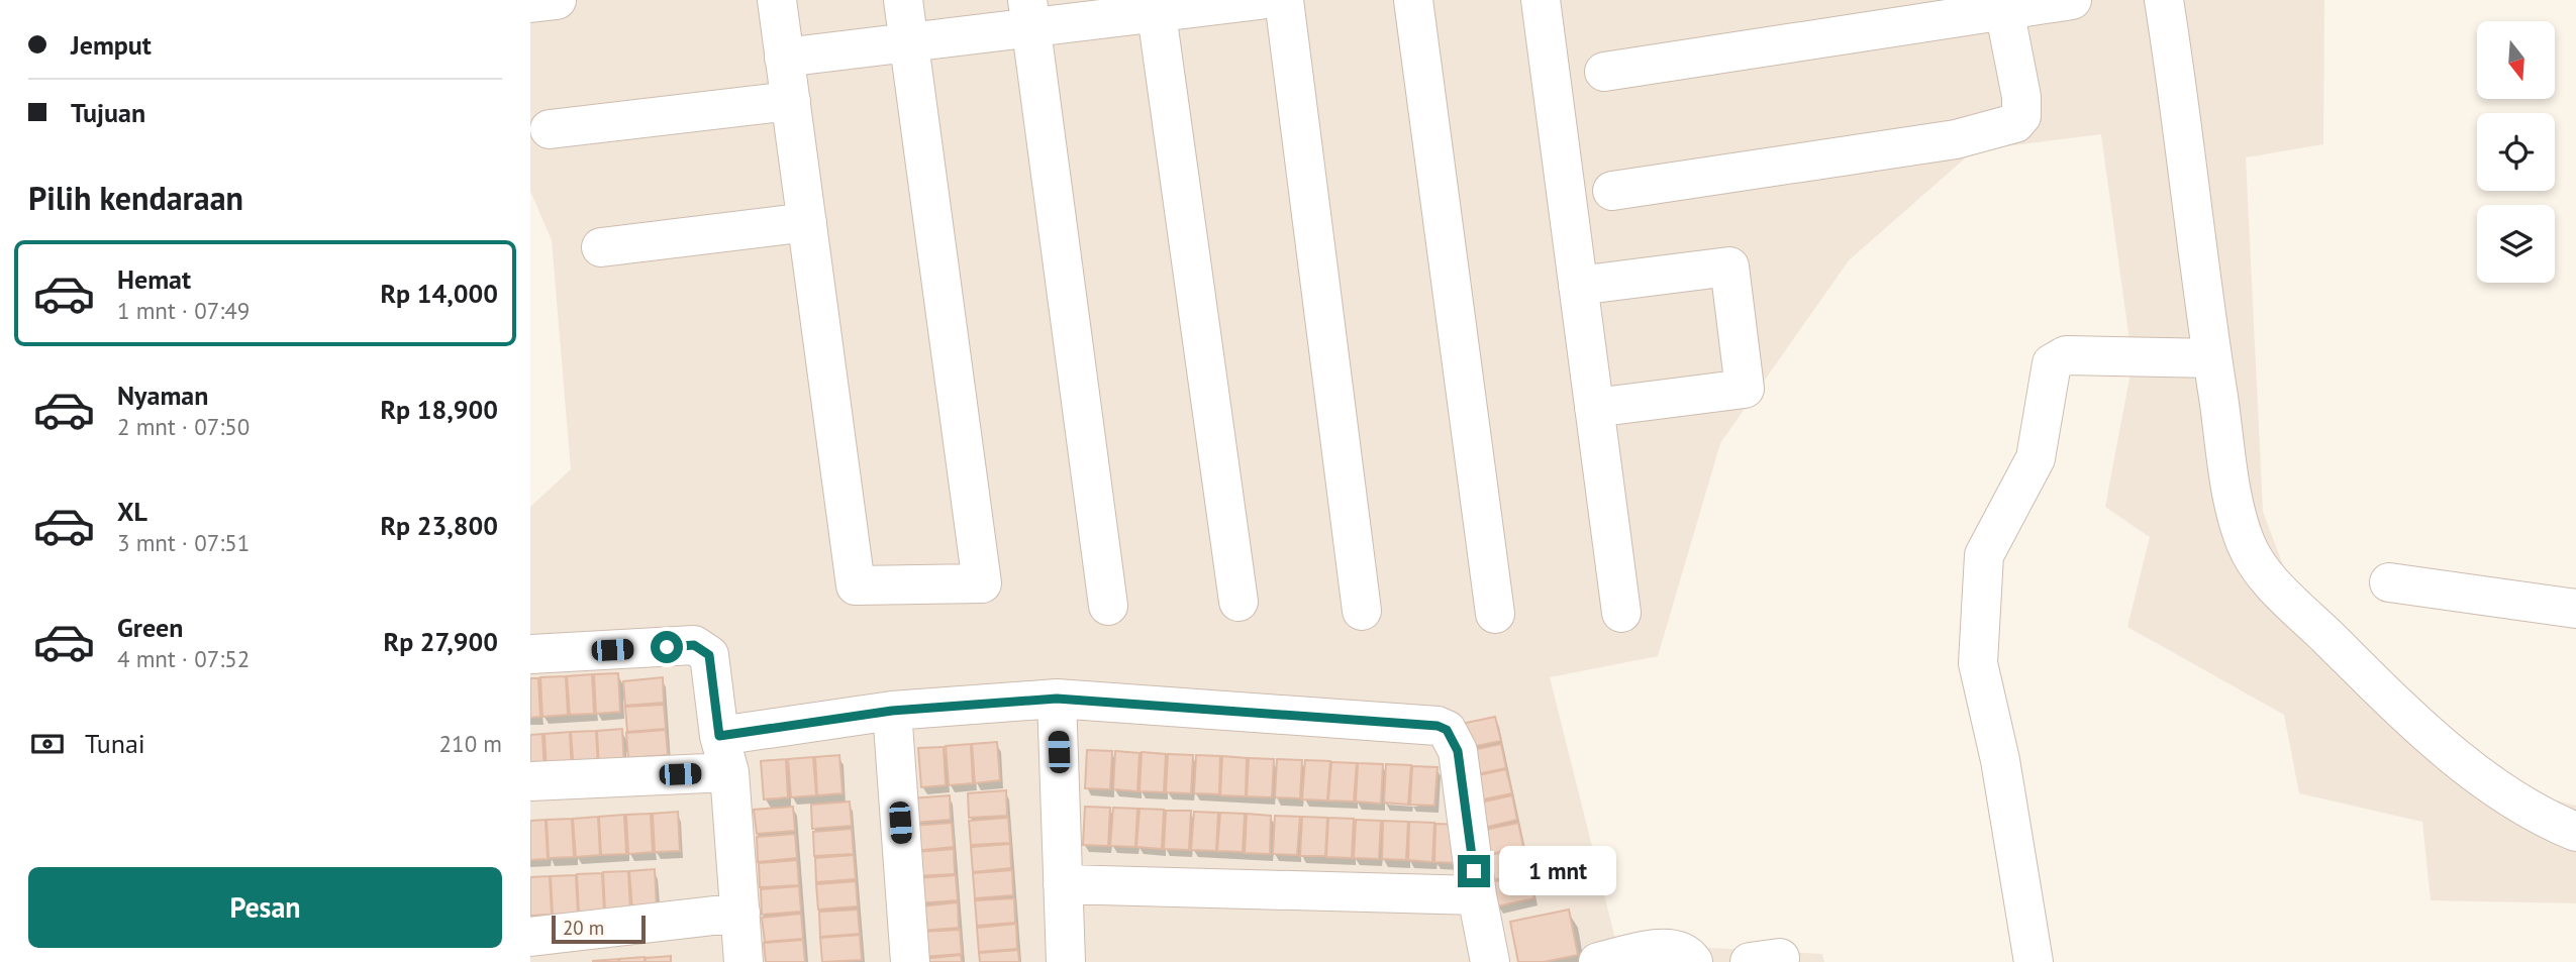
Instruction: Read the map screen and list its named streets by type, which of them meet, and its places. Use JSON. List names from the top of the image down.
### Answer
{
  "scale_bar": "20 m",
  "north": "bottom",
  "page": {
    "banner": ["Jemput", "Tujuan"],
    "heading": "Pilih kendaraan",
    "list": [
      {
        "name": "Hemat",
        "note": "1 mnt · 07:49",
        "value": "Rp 14,000"
      },
      {
        "name": "Nyaman",
        "note": "2 mnt · 07:50",
        "value": "Rp 18,900"
      },
      {
        "name": "XL",
        "note": "3 mnt · 07:51",
        "value": "Rp 23,800"
      },
      {
        "name": "Green",
        "note": "4 mnt · 07:52",
        "value": "Rp 27,900"
      }
    ],
    "pay": ["Tunai", "210 m"],
    "bubble": "1 mnt",
    "buttons": "Pesan",
    "scale": "20 m"
  }
}
